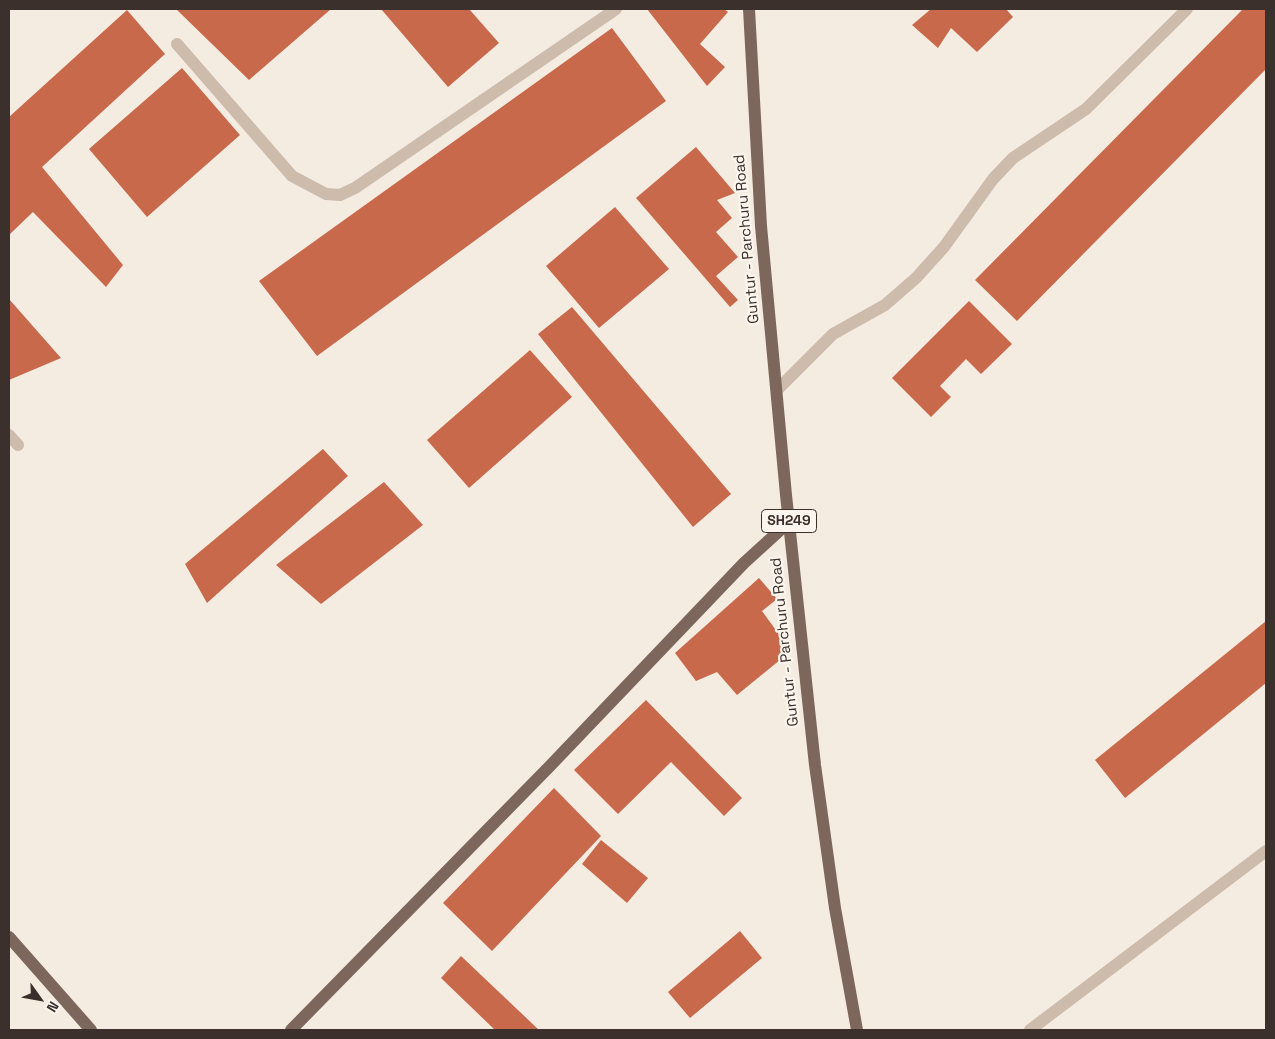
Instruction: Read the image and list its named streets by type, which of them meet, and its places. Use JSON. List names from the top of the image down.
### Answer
{
  "streets": {
    "main road": ["Guntur - Parchuru Road", "SH249"]
  },
  "north": "bottom right"
}
